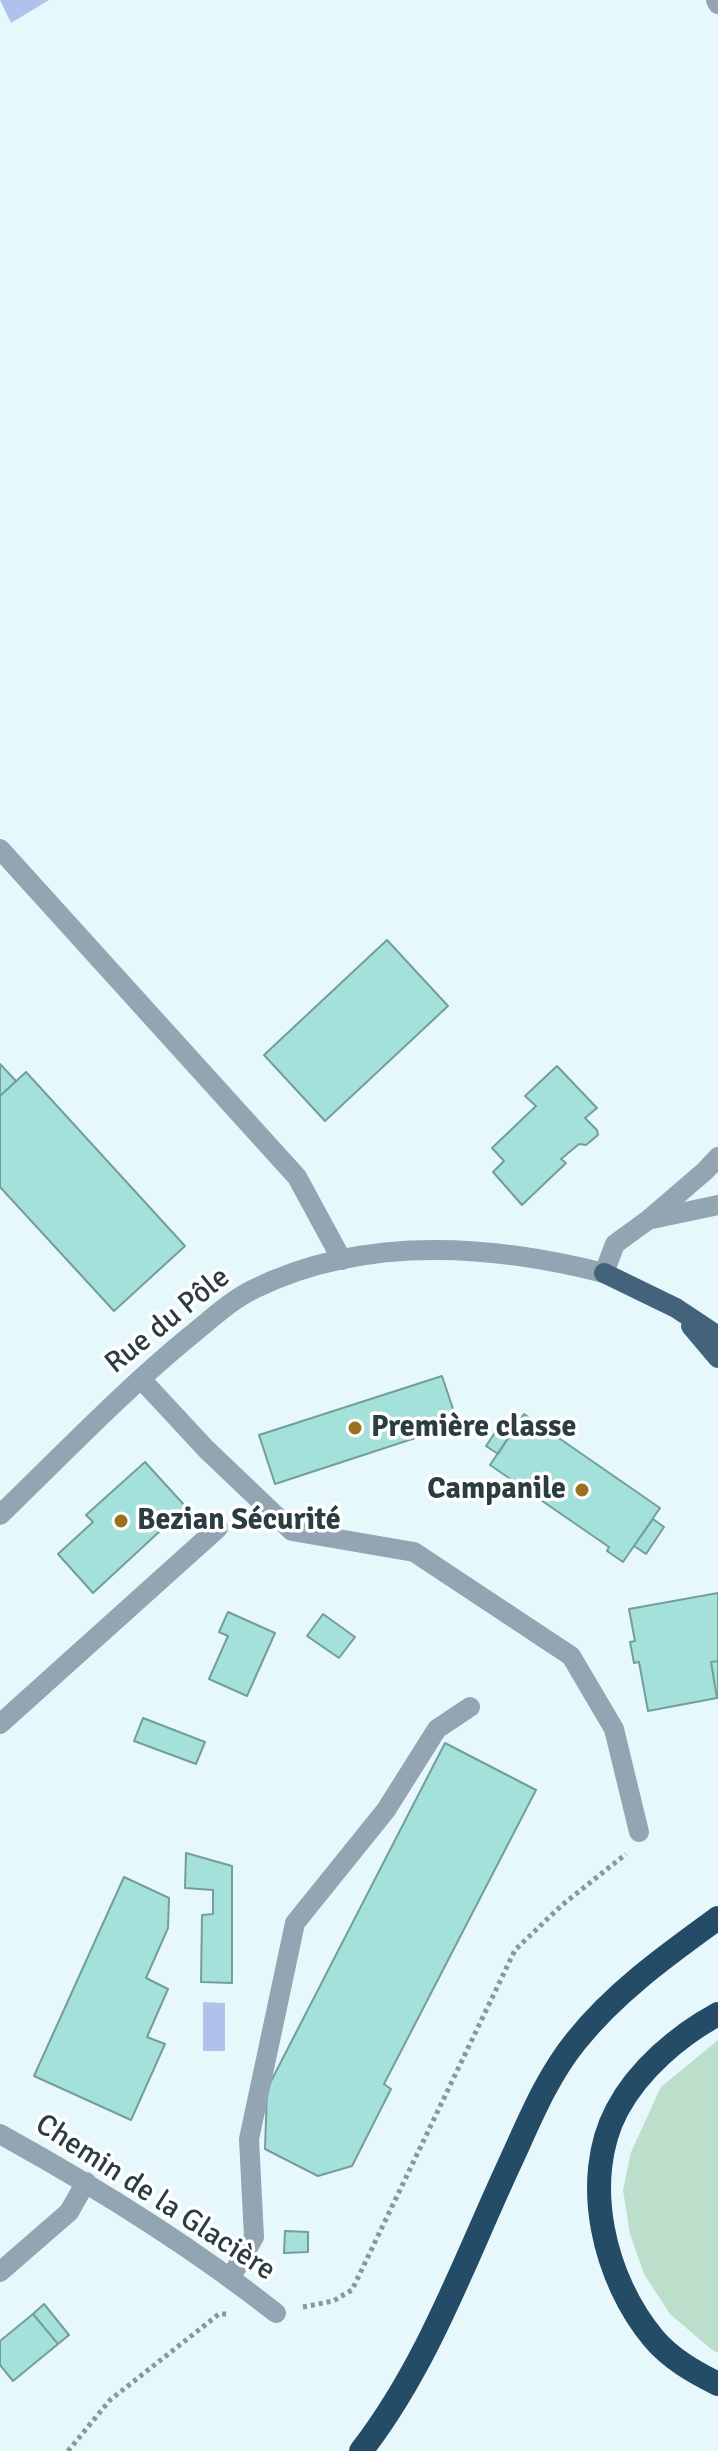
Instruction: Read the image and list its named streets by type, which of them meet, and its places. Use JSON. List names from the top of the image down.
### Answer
{
  "streets": {
    "street": ["Rue du Pôle", "Chemin de la Glacière"]
  },
  "places": ["Première classe", "Campanile", "Bezian Sécurité"]
}
